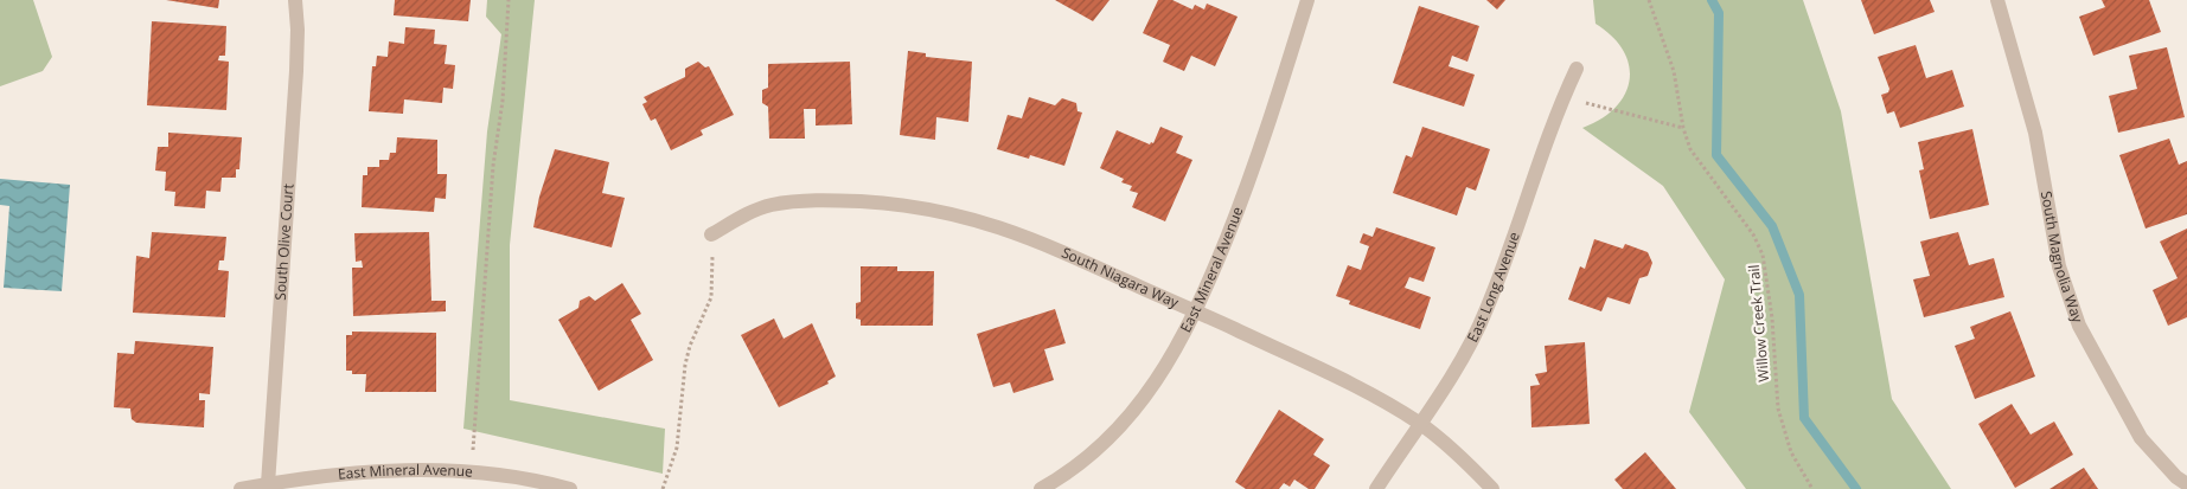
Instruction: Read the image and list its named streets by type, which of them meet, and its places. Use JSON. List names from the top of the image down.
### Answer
{
  "streets": {
    "street": [
      "South Olive Court",
      "South Magnolia Way",
      "East Mineral Avenue",
      "South Niagara Way",
      "East Long Avenue"
    ],
    "path": ["Willow Creek Trail"]
  },
  "crossings": [
    ["South Olive Court", "East Mineral Avenue"],
    ["East Mineral Avenue", "South Niagara Way"],
    ["South Niagara Way", "East Long Avenue"]
  ]
}
